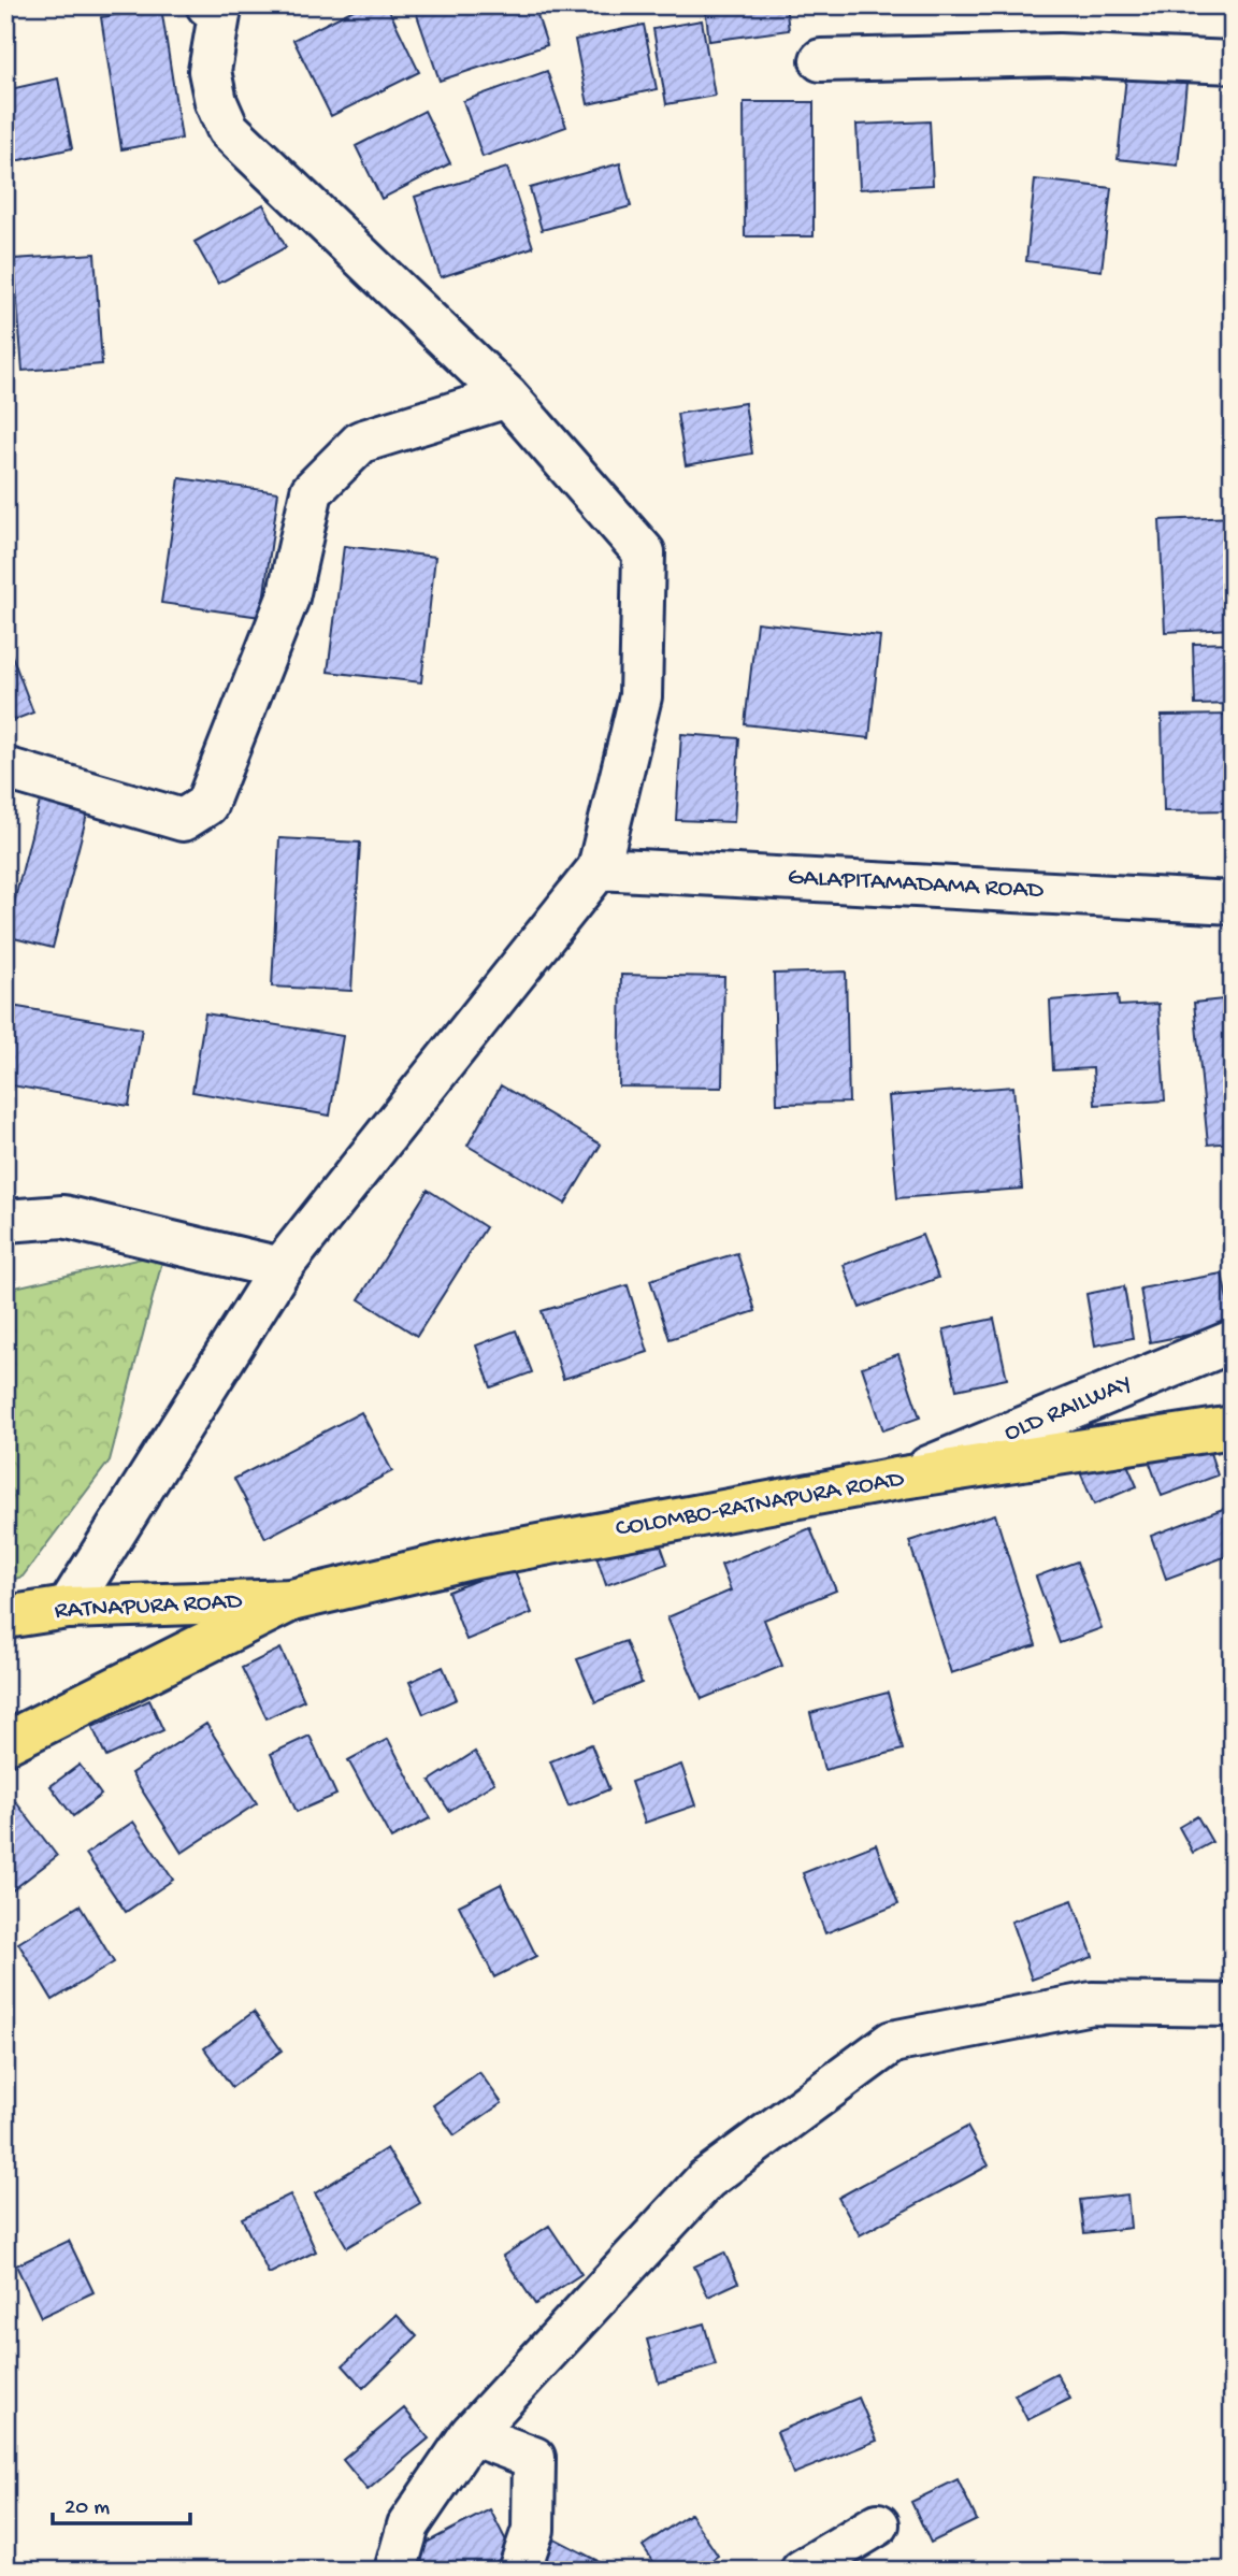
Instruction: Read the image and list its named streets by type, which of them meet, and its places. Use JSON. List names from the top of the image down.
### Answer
{
  "streets": {
    "main road": ["COLOMBO-RATNAPURA ROAD", "RATNAPURA ROAD"],
    "street": ["GALAPITAMADAMA ROAD", "OLD RAILWAY"]
  },
  "crossings": [
    ["OLD RAILWAY", "COLOMBO-RATNAPURA ROAD"],
    ["COLOMBO-RATNAPURA ROAD", "RATNAPURA ROAD"]
  ],
  "scale_bar": "20 m"
}
